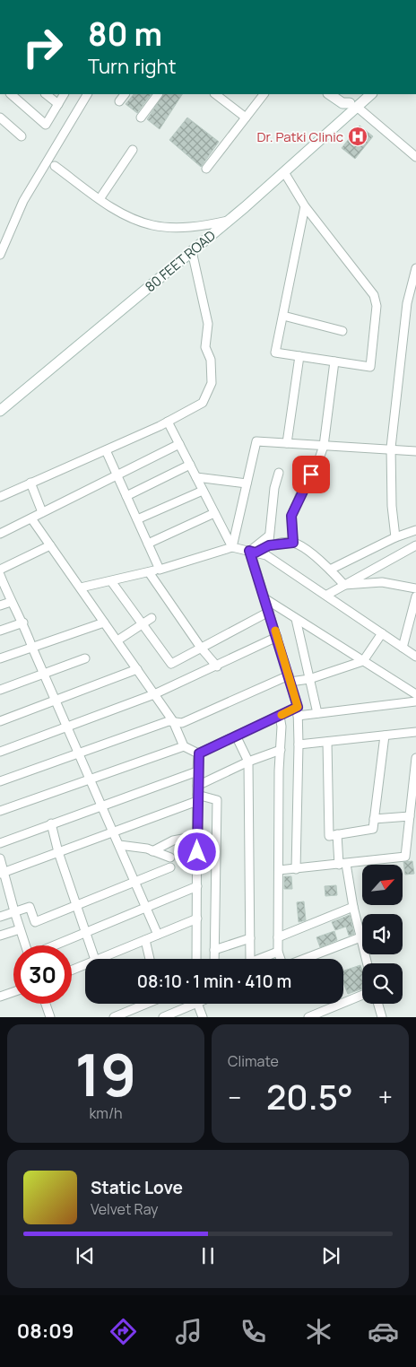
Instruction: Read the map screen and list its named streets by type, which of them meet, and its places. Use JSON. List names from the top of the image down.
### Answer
{
  "streets": {
    "main road": ["80 FEET ROAD"]
  },
  "places": {
    "hospital": ["Dr. Patki Clinic"]
  },
  "north": "top right",
  "page": {
    "turn": ["80 m", "Turn right"],
    "limit": "30",
    "trip": "08:10 · 1 min · 410 m",
    "tile": [
      ["19", "km/h"],
      "Climate"
    ],
    "heat": ["−", "20.5°", "+"],
    "song": ["Static Love", "Velvet Ray"],
    "tabs": "08:09"
  }
}
